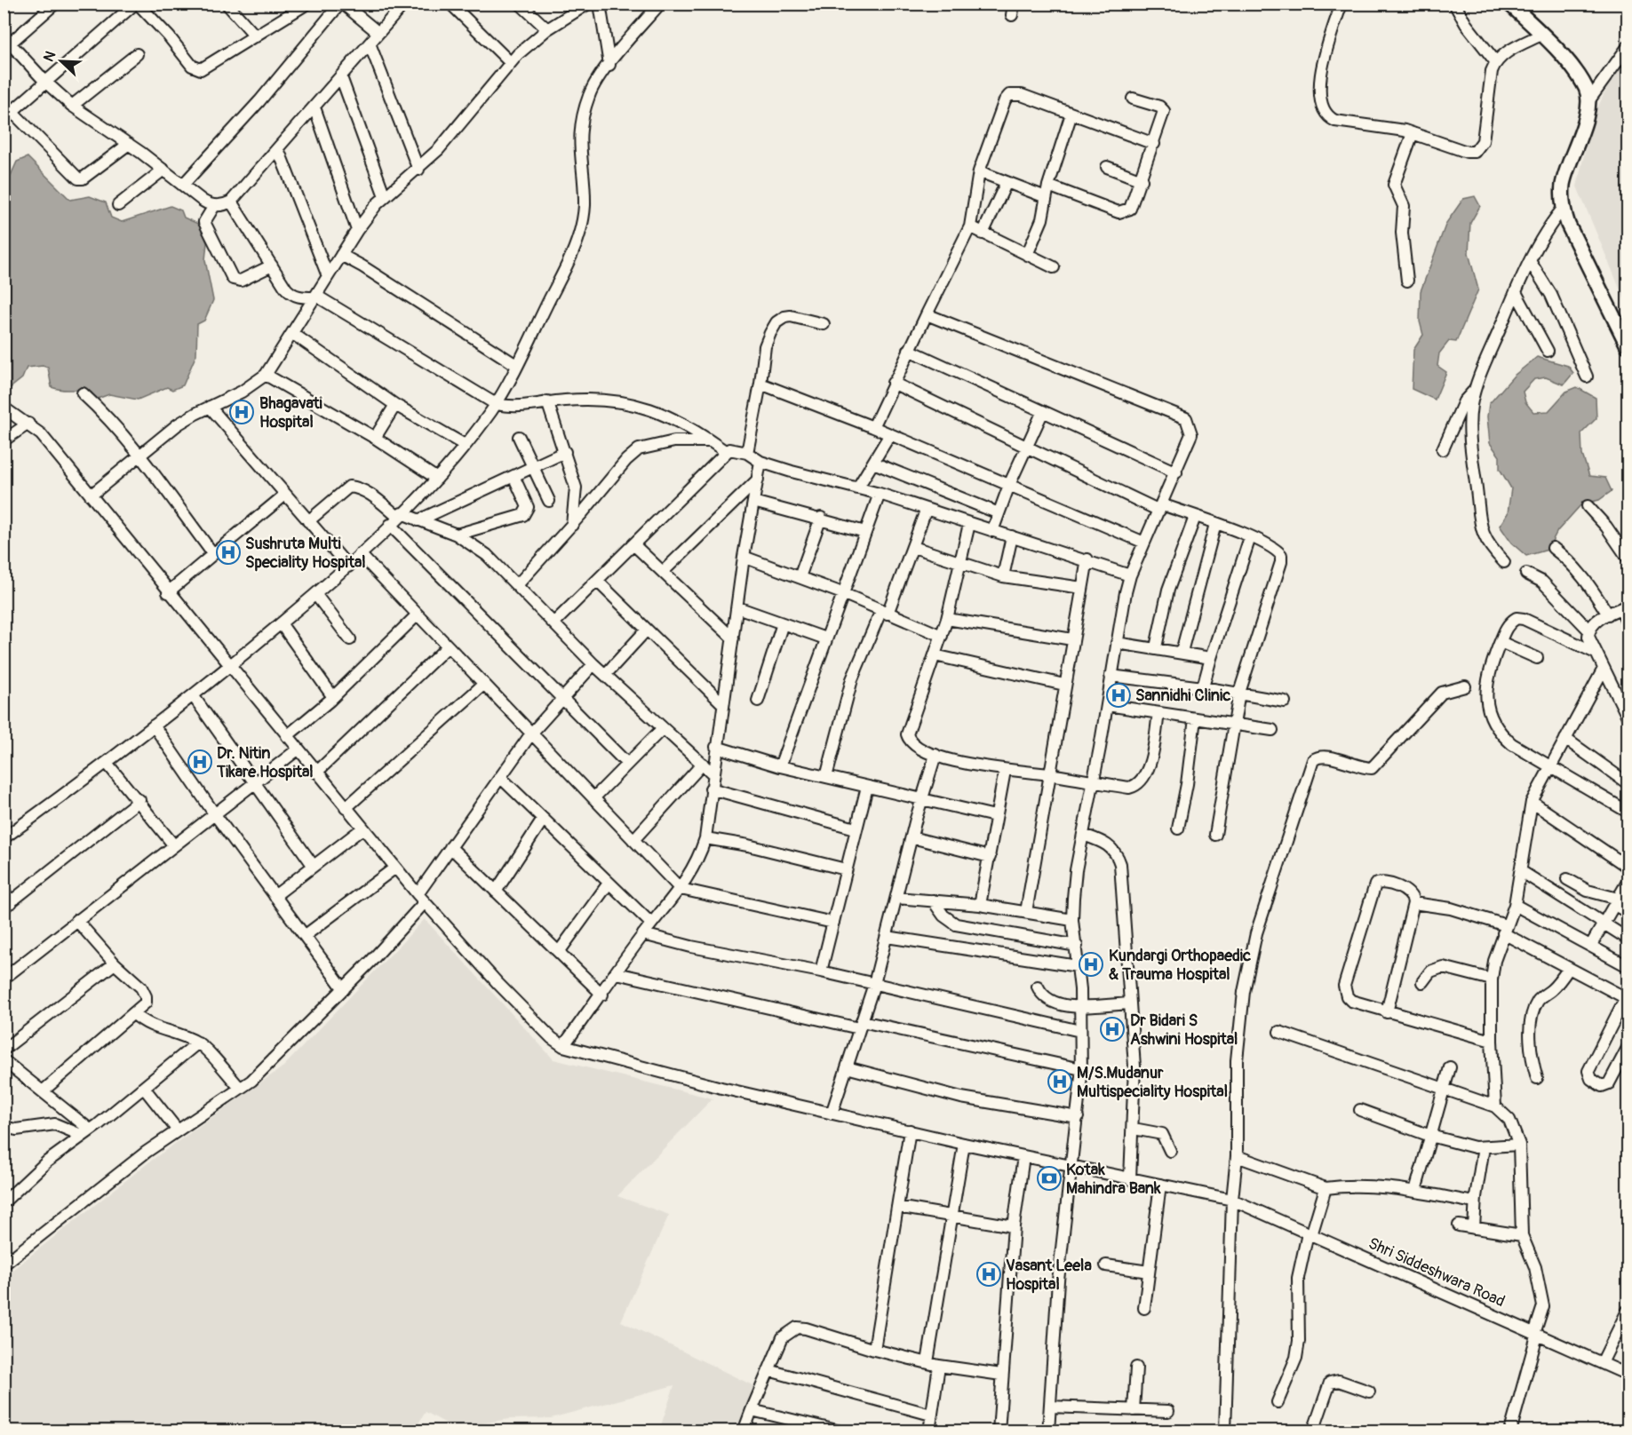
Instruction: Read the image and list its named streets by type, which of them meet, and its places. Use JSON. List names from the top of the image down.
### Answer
{
  "streets": {
    "street": ["Shri Siddeshwara Road"]
  },
  "places": {
    "hospital": [
      "Bhagavati Hospital",
      "Sushruta Multi Speciality Hospital",
      "Sannidhi Clinic",
      "Dr. Nitin Tikare Hospital",
      "Kundargi Orthopaedic & Trauma Hospital",
      "Dr Bidari S Ashwini Hospital",
      "M/S.Mudanur Multispeciality Hospital",
      "Vasant Leela Hospital"
    ],
    "bank": ["Kotak Mahindra Bank"]
  },
  "north": "top left"
}
